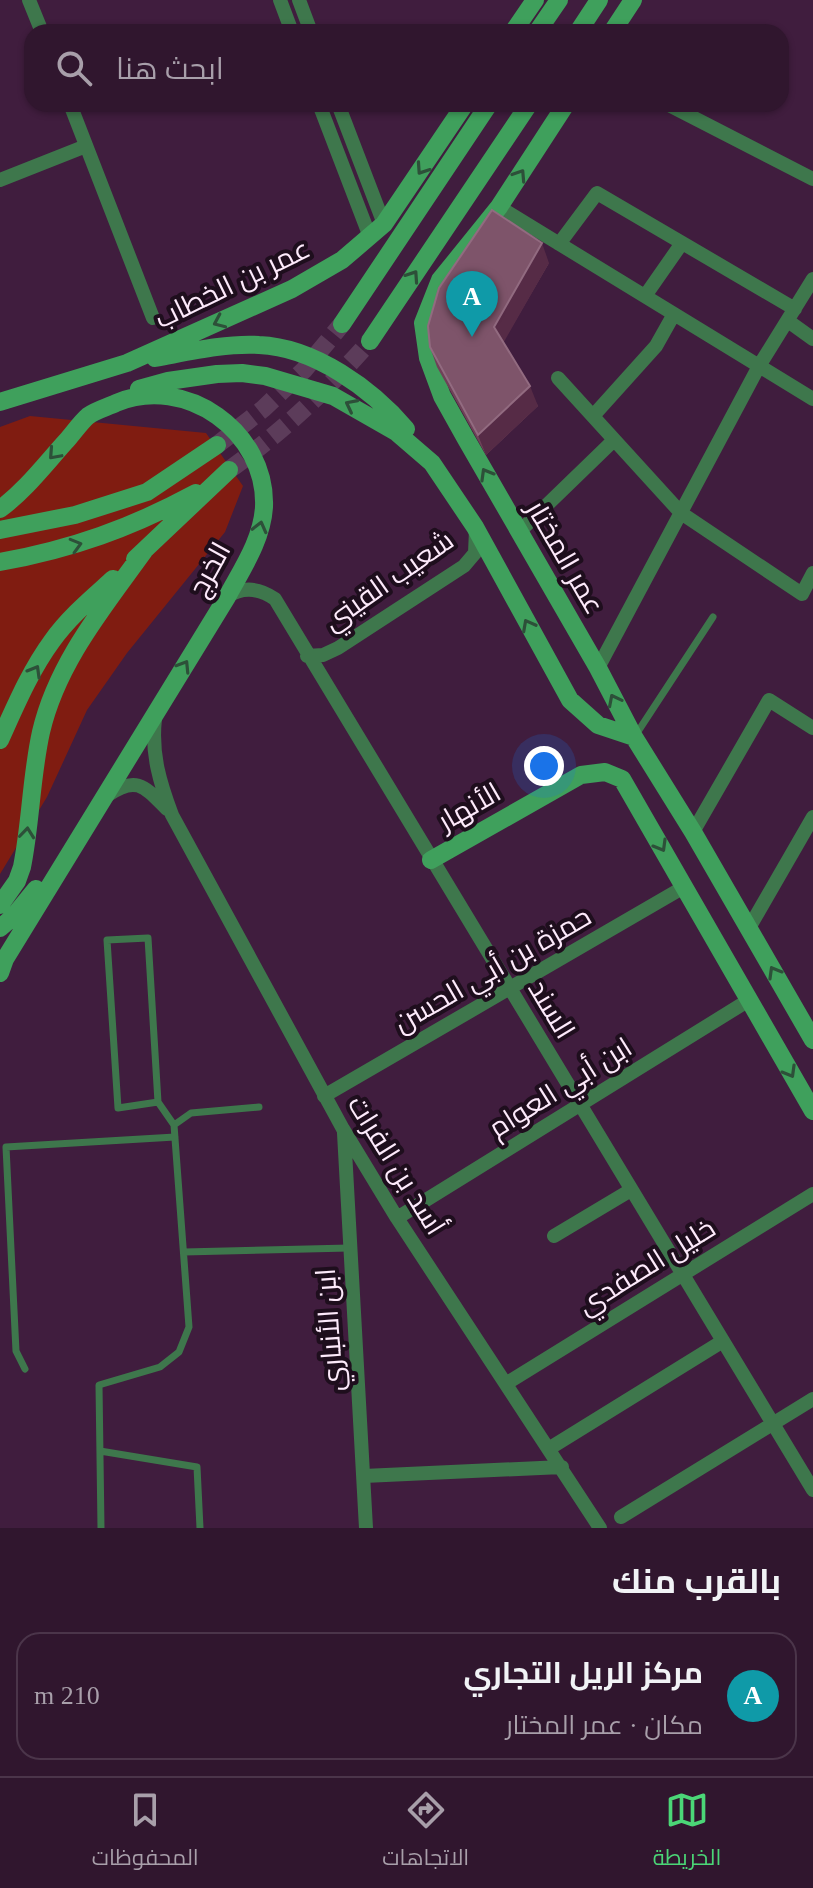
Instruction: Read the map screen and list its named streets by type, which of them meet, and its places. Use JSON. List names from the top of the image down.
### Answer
{
  "streets": {
    "street": [
      "عمر بن الخطاب",
      "عمر المختار",
      "الخرج",
      "شعيب القيني",
      "الأنهار",
      "حمزة بن أبي الحسن",
      "السند",
      "ابن أبي العوام",
      "أسد بن الفرات",
      "خليل الصفدي",
      "ابن الأنباري"
    ]
  },
  "crossings": [
    ["الخرج", "السند"],
    ["الخرج", "أسد بن الفرات"],
    ["شعيب القيني", "السند"],
    ["الأنهار", "حمزة بن أبي الحسن"],
    ["الأنهار", "السند"],
    ["حمزة بن أبي الحسن", "السند"],
    ["حمزة بن أبي الحسن", "أسد بن الفرات"],
    ["السند", "ابن أبي العوام"],
    ["السند", "خليل الصفدي"],
    ["ابن أبي العوام", "أسد بن الفرات"],
    ["أسد بن الفرات", "خليل الصفدي"],
    ["أسد بن الفرات", "ابن الأنباري"]
  ],
  "page": {
    "search": "ابحث هنا",
    "pins": "A",
    "heading": "بالقرب منك",
    "list": [
      {
        "mark": "A",
        "name": "مركز الريل التجاري",
        "note": "مكان · عمر المختار",
        "value": "210 m"
      }
    ],
    "nav": ["الخريطة", "الاتجاهات", "المحفوظات"]
  }
}
